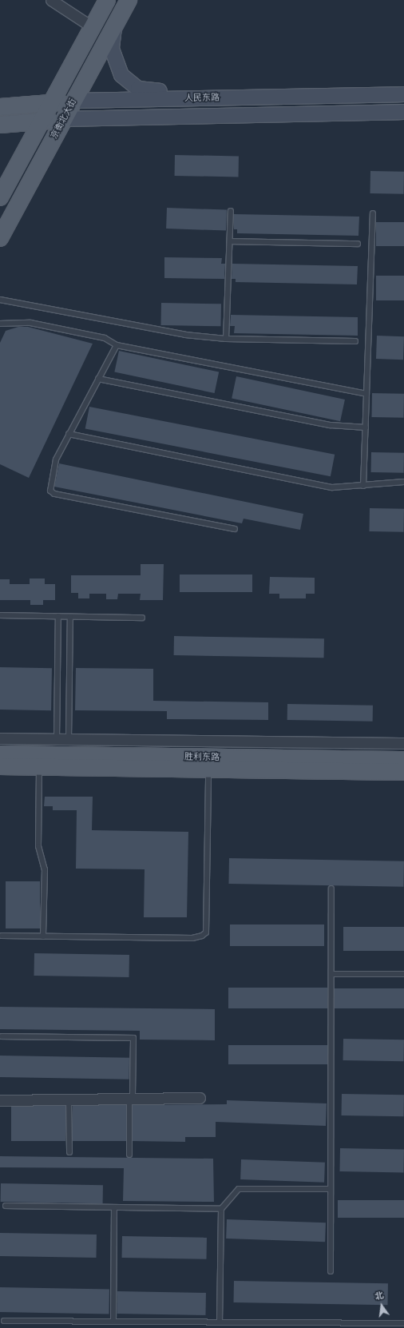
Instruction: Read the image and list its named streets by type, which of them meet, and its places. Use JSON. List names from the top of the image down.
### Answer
{
  "streets": {
    "main road": ["人民东路", "京衡北大街", "胜利东路"]
  },
  "crossings": [
    ["人民东路", "京衡北大街"]
  ],
  "north": "top"
}
